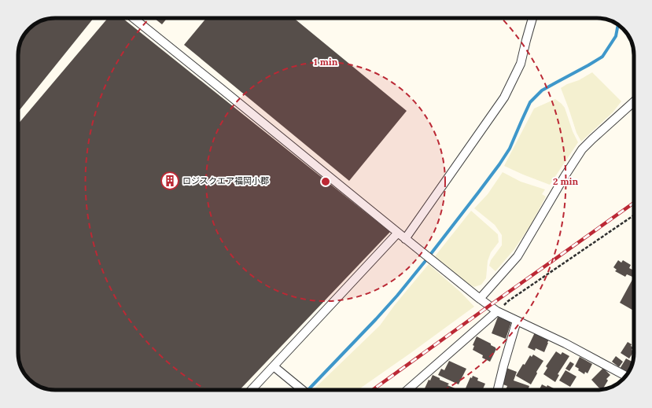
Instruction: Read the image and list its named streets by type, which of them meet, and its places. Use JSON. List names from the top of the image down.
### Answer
{
  "places": {
    "building": ["ロジスクエア福岡小郡"]
  },
  "rings": ["1 min", "2 min"]
}
